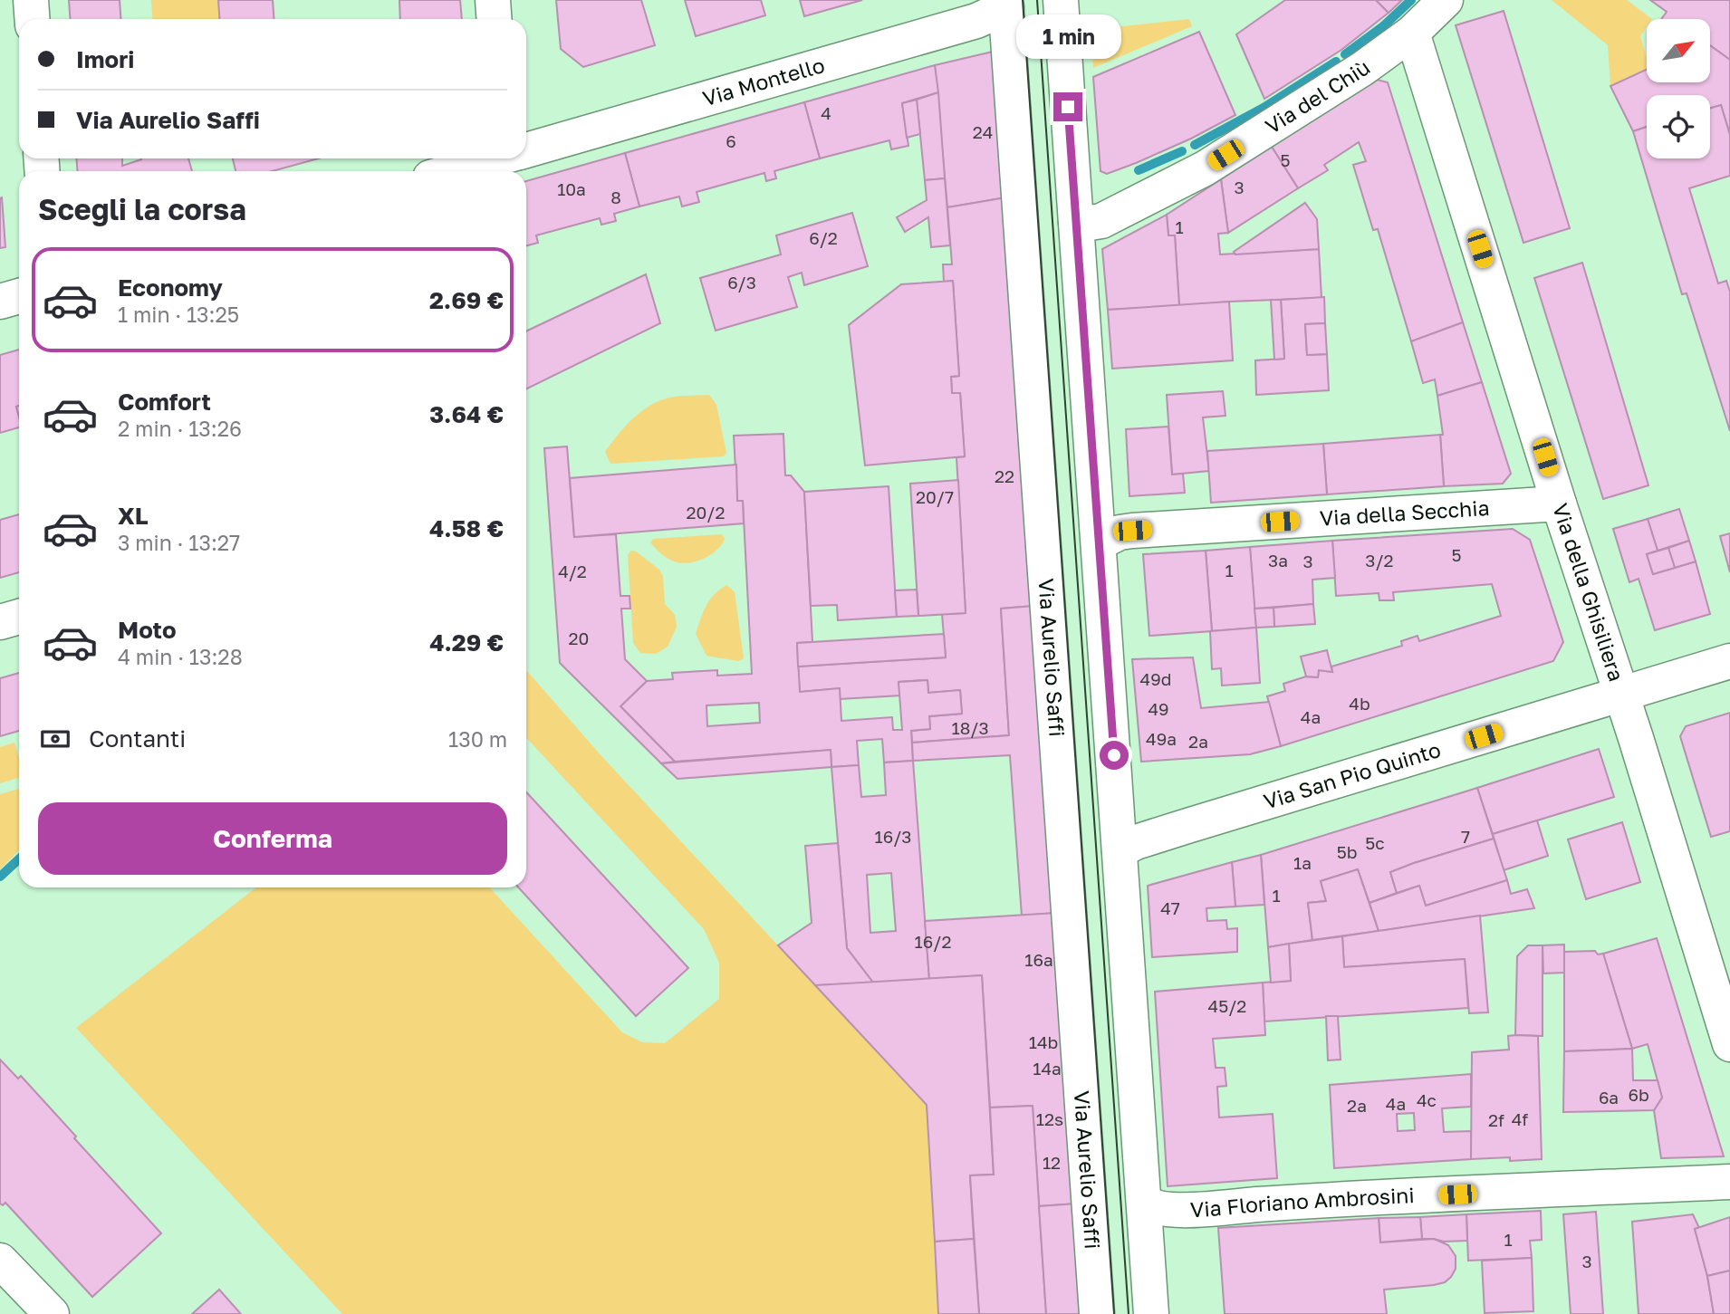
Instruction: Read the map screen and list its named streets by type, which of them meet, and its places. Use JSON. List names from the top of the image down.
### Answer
{
  "streets": {
    "street": [
      "Via Montello",
      "Via del Chiù",
      "Via della Secchia",
      "Via della Ghisiliera",
      "Via Aurelio Saffi",
      "Via San Pio Quinto",
      "Via Floriano Ambrosini"
    ]
  },
  "crossings": [
    ["Via Montello", "Via Aurelio Saffi"],
    ["Via del Chiù", "Via della Ghisiliera"],
    ["Via della Secchia", "Via della Ghisiliera"],
    ["Via della Ghisiliera", "Via San Pio Quinto"]
  ],
  "house_numbers": [
    "4",
    "24",
    "6",
    "5",
    "3",
    "10a",
    "8",
    "1",
    "6/2",
    "6/3",
    "22",
    "20/7",
    "20/2",
    "5",
    "3a",
    "3/2",
    "3",
    "1",
    "4/2",
    "20",
    "49d",
    "4b",
    "49",
    "4a",
    "18/3",
    "49a",
    "2a",
    "16/3",
    "7",
    "5c",
    "5b",
    "1a",
    "1",
    "47",
    "16/2",
    "16a",
    "45/2",
    "14b",
    "14a",
    "6b",
    "6a",
    "4c",
    "4a",
    "2a",
    "12s",
    "4f",
    "2f",
    "12",
    "1",
    "3"
  ],
  "north": "top right",
  "page": {
    "bubble": "1 min",
    "banner": ["Imori", "Via Aurelio Saffi"],
    "heading": "Scegli la corsa",
    "list": [
      {
        "name": "Economy",
        "note": "1 min · 13:25",
        "value": "2.69 €"
      },
      {
        "name": "Comfort",
        "note": "2 min · 13:26",
        "value": "3.64 €"
      },
      {
        "name": "XL",
        "note": "3 min · 13:27",
        "value": "4.58 €"
      },
      {
        "name": "Moto",
        "note": "4 min · 13:28",
        "value": "4.29 €"
      }
    ],
    "pay": ["Contanti", "130 m"],
    "buttons": "Conferma"
  }
}
